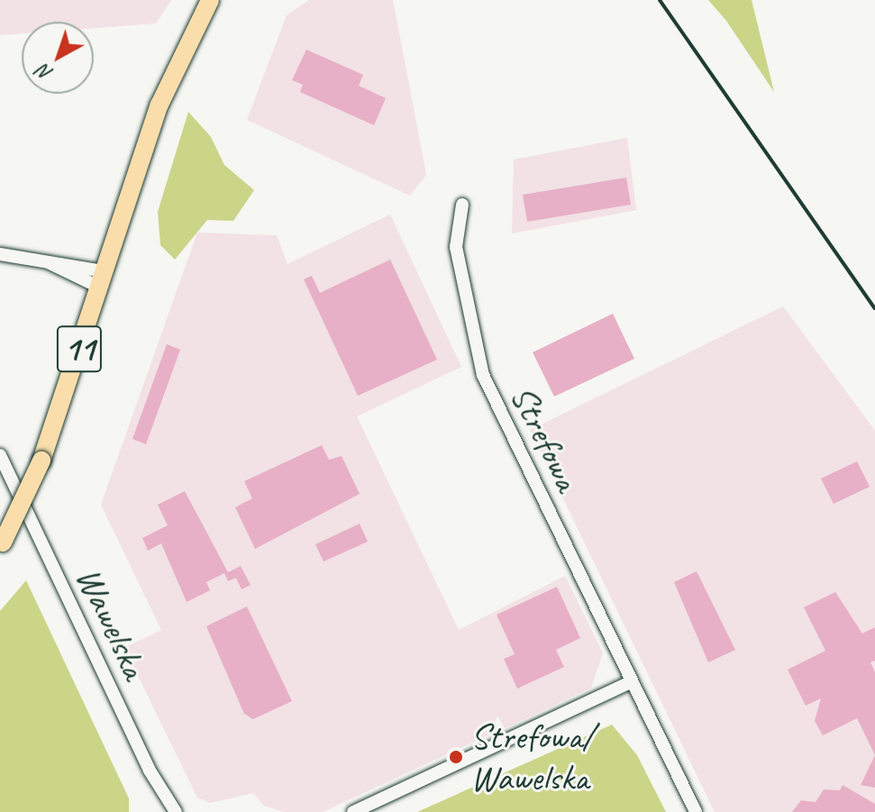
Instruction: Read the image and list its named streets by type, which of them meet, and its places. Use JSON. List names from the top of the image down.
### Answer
{
  "streets": {
    "highway": ["11"],
    "street": ["Strefowa", "Wawelska"]
  },
  "places": ["Strefowa/ Wawelska"],
  "north": "bottom left"
}
